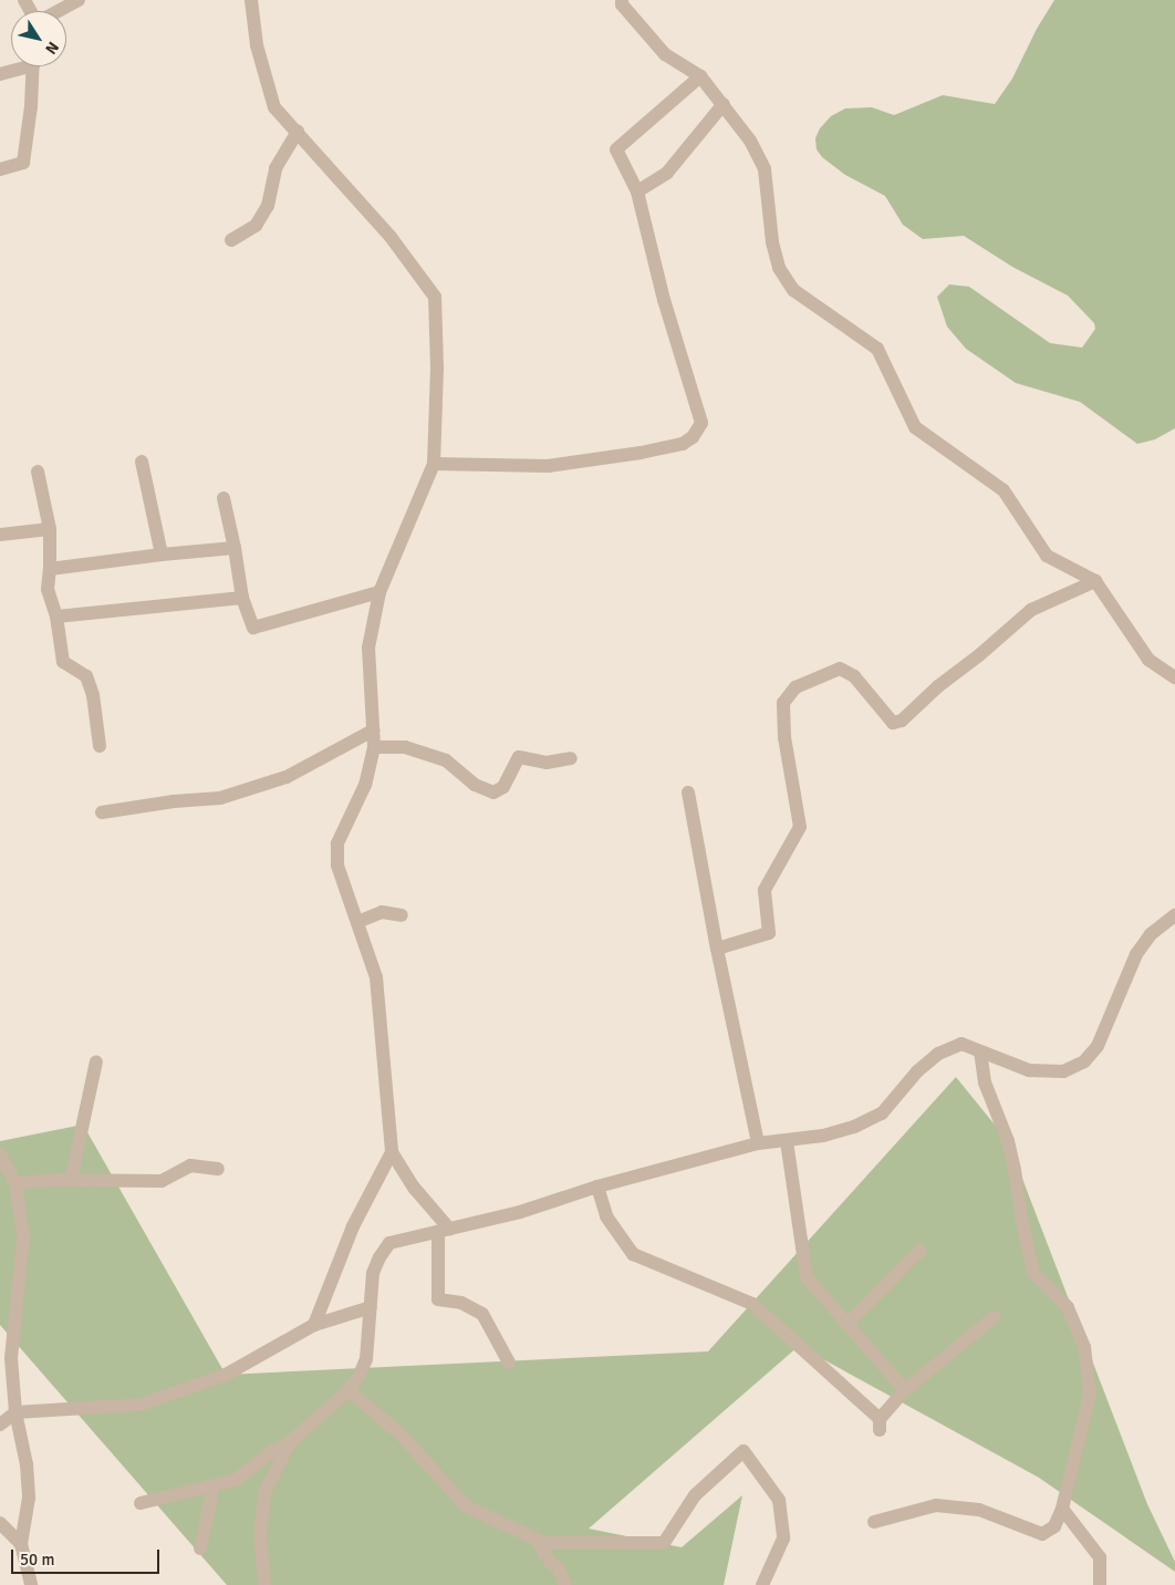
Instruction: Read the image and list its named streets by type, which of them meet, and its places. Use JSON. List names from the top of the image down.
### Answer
{
  "scale_bar": "50 m",
  "north": "bottom right"
}
